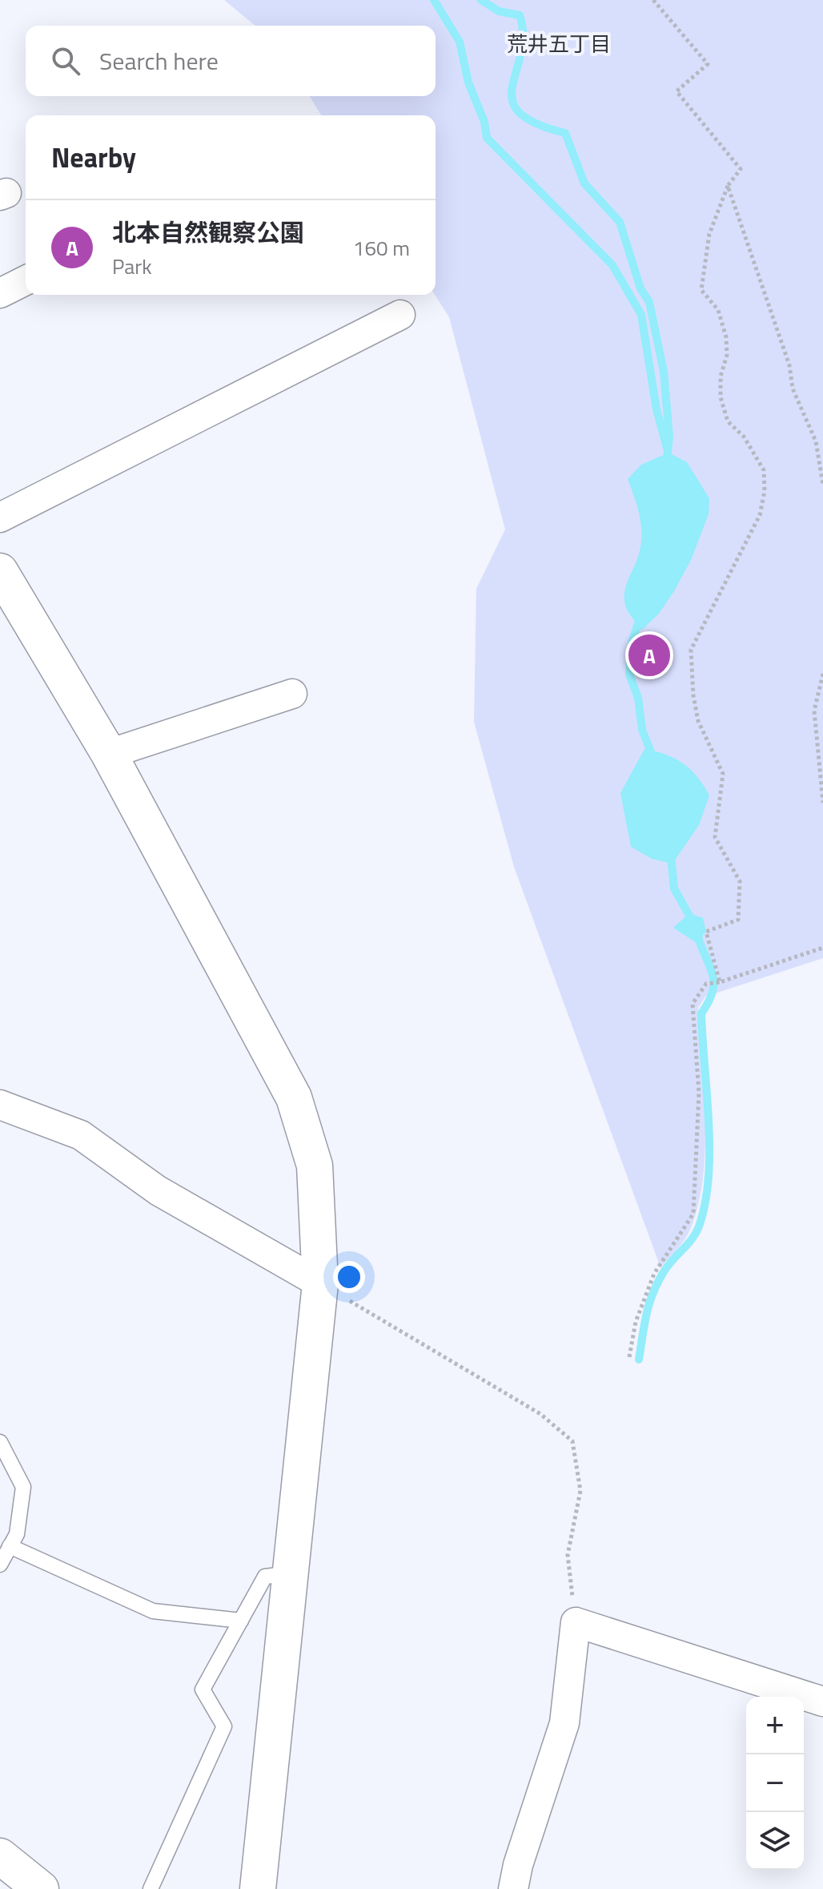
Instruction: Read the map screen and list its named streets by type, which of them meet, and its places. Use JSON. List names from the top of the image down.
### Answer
{
  "districts": ["荒井五丁目"],
  "page": {
    "search": "Search here",
    "heading": "Nearby",
    "list": [
      {
        "mark": "A",
        "name": "北本自然観察公園",
        "note": "Park",
        "value": "160 m"
      }
    ],
    "pins": "A",
    "map_buttons": ["+", "−"]
  }
}
